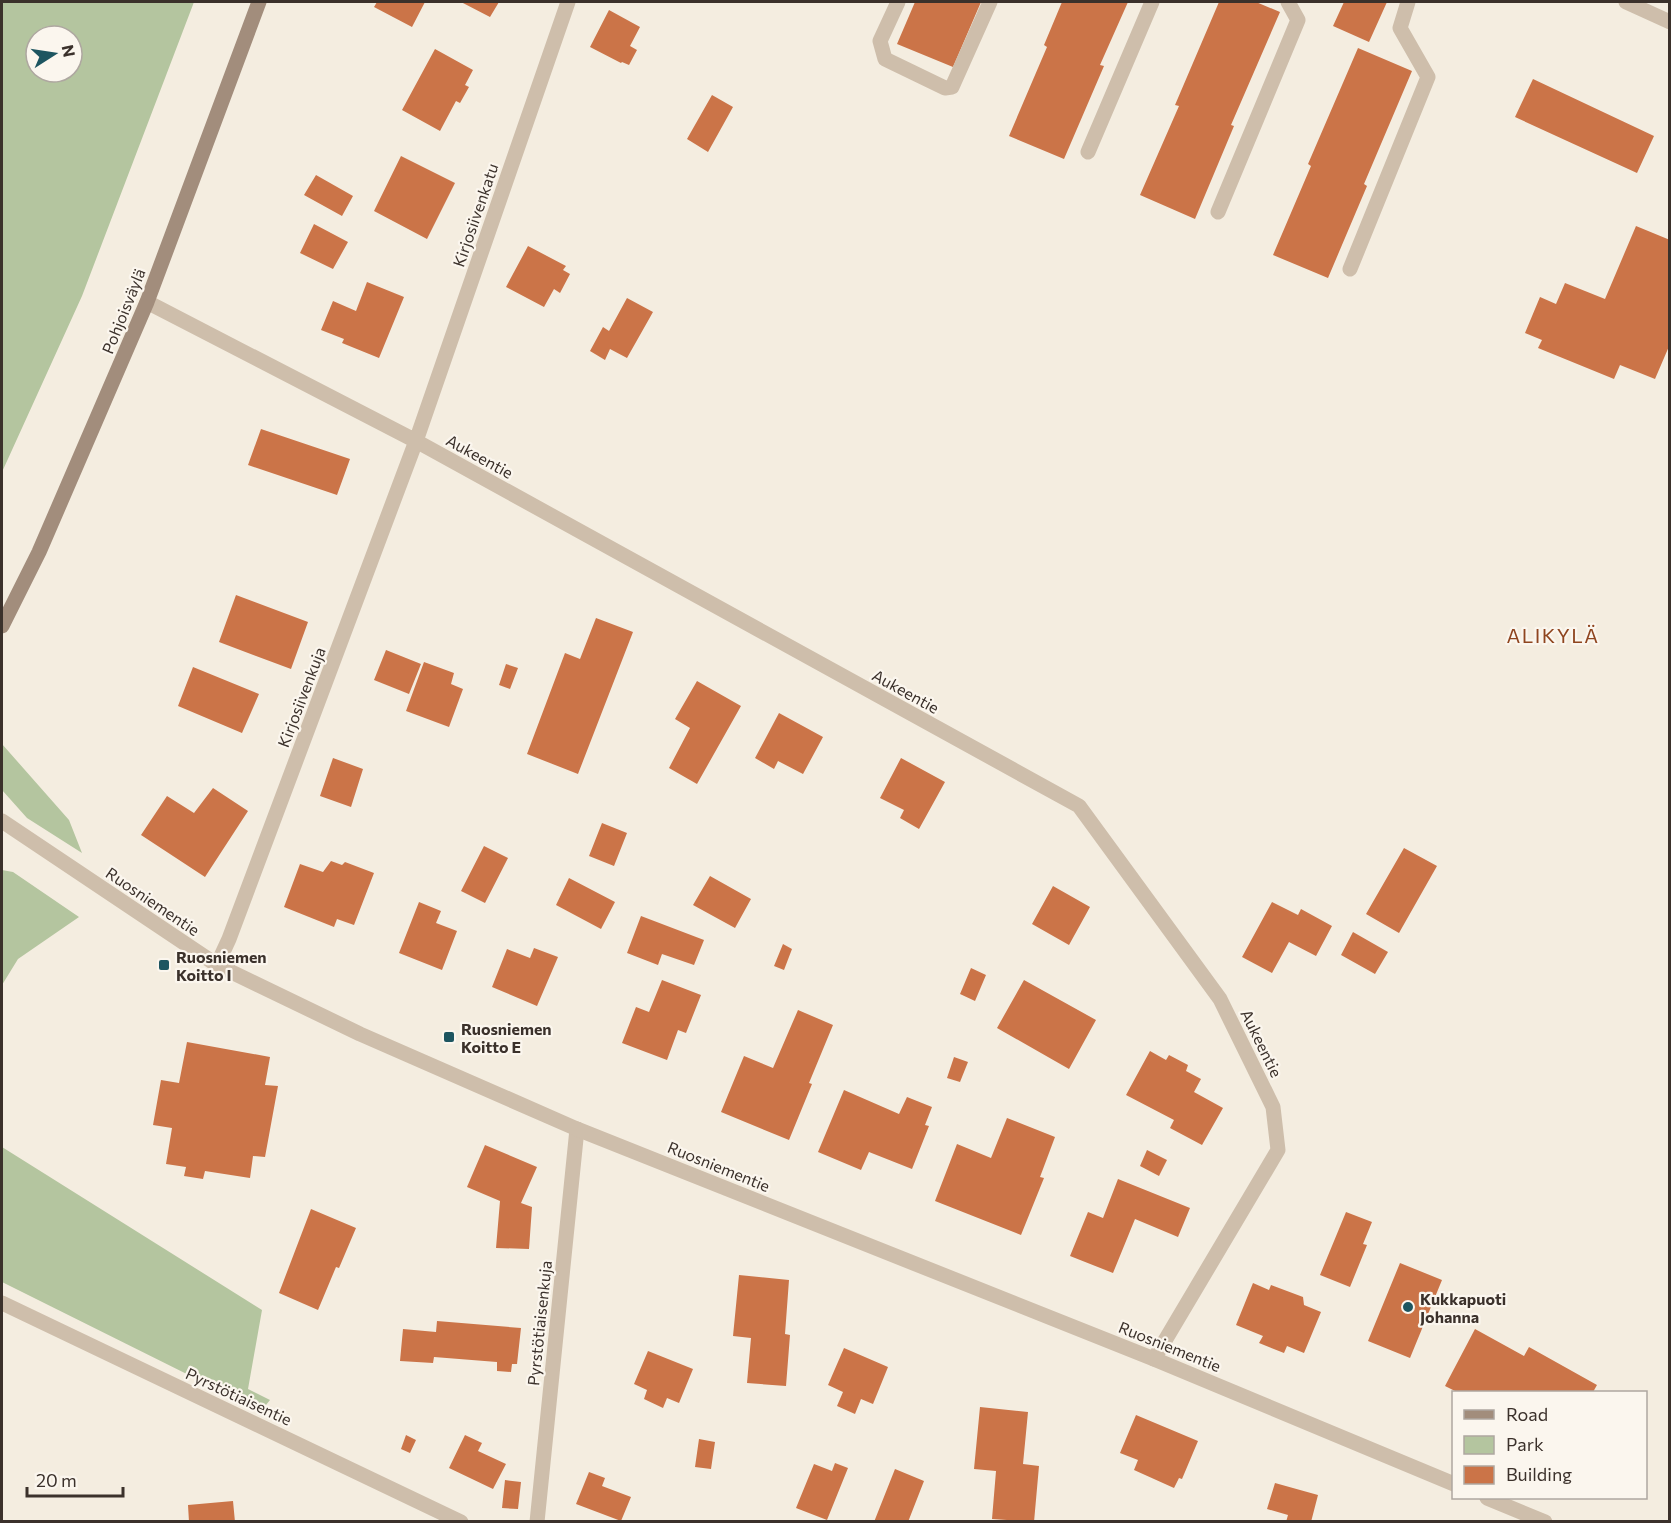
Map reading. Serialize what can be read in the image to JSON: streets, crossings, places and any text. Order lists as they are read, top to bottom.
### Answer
{
  "streets": {
    "main road": ["Pohjoisväylä"],
    "street": [
      "Kirjosiivenkatu",
      "Aukeentie",
      "Kirjosiivenkuja",
      "Ruosniementie",
      "Pyrstötiaisenkuja",
      "Pyrstötiaisentie"
    ]
  },
  "crossings": [
    ["Kirjosiivenkatu", "Aukeentie"],
    ["Kirjosiivenkatu", "Kirjosiivenkuja"],
    ["Pohjoisväylä", "Aukeentie"],
    ["Aukeentie", "Kirjosiivenkuja"],
    ["Aukeentie", "Ruosniementie"],
    ["Kirjosiivenkuja", "Ruosniementie"],
    ["Ruosniementie", "Pyrstötiaisenkuja"]
  ],
  "districts": ["ALIKYLÄ"],
  "places": {
    "transit": ["Ruosniemen Koitto I", "Ruosniemen Koitto E"],
    "other": ["Kukkapuoti Johanna"]
  },
  "legend": ["Road", "Park", "Building"],
  "scale_bar": "20 m",
  "north": "right"
}
